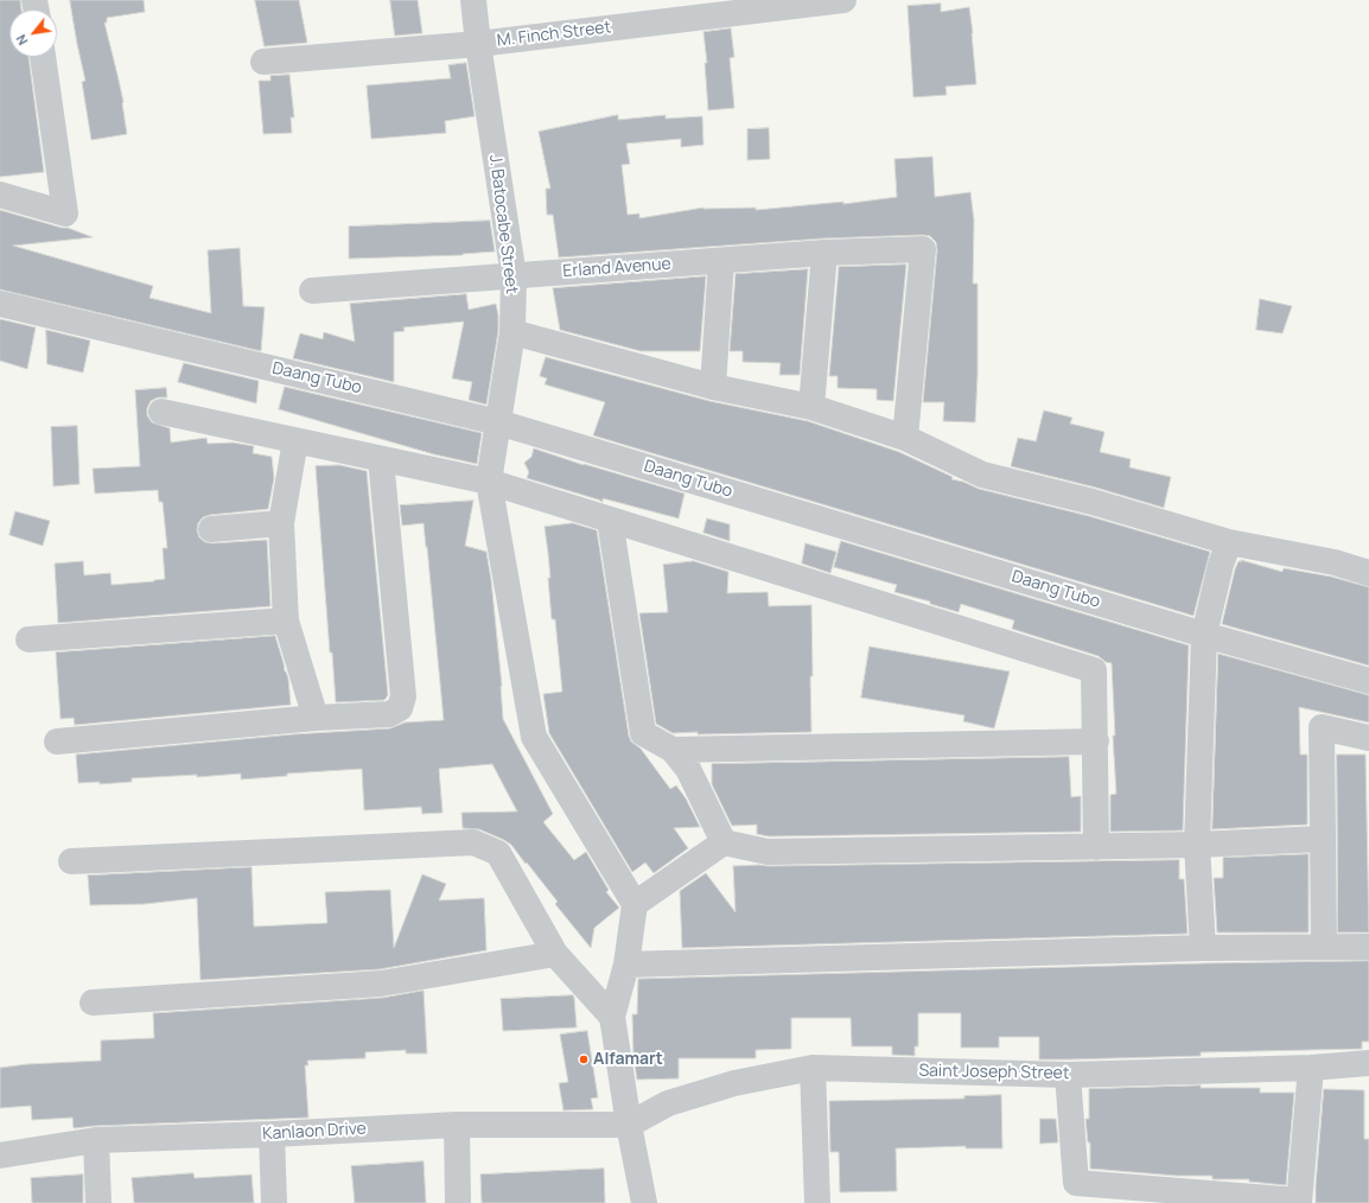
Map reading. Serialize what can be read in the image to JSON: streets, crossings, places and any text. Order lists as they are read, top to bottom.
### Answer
{
  "streets": {
    "street": [
      "M. Finch Street",
      "J. Batocabe Street",
      "Erland Avenue",
      "Daang Tubo",
      "Saint Joseph Street",
      "Kanlaon Drive"
    ]
  },
  "crossings": [
    ["M. Finch Street", "J. Batocabe Street"],
    ["J. Batocabe Street", "Erland Avenue"],
    ["J. Batocabe Street", "Daang Tubo"],
    ["Saint Joseph Street", "Kanlaon Drive"]
  ],
  "places": ["Alfamart"],
  "north": "bottom left"
}
